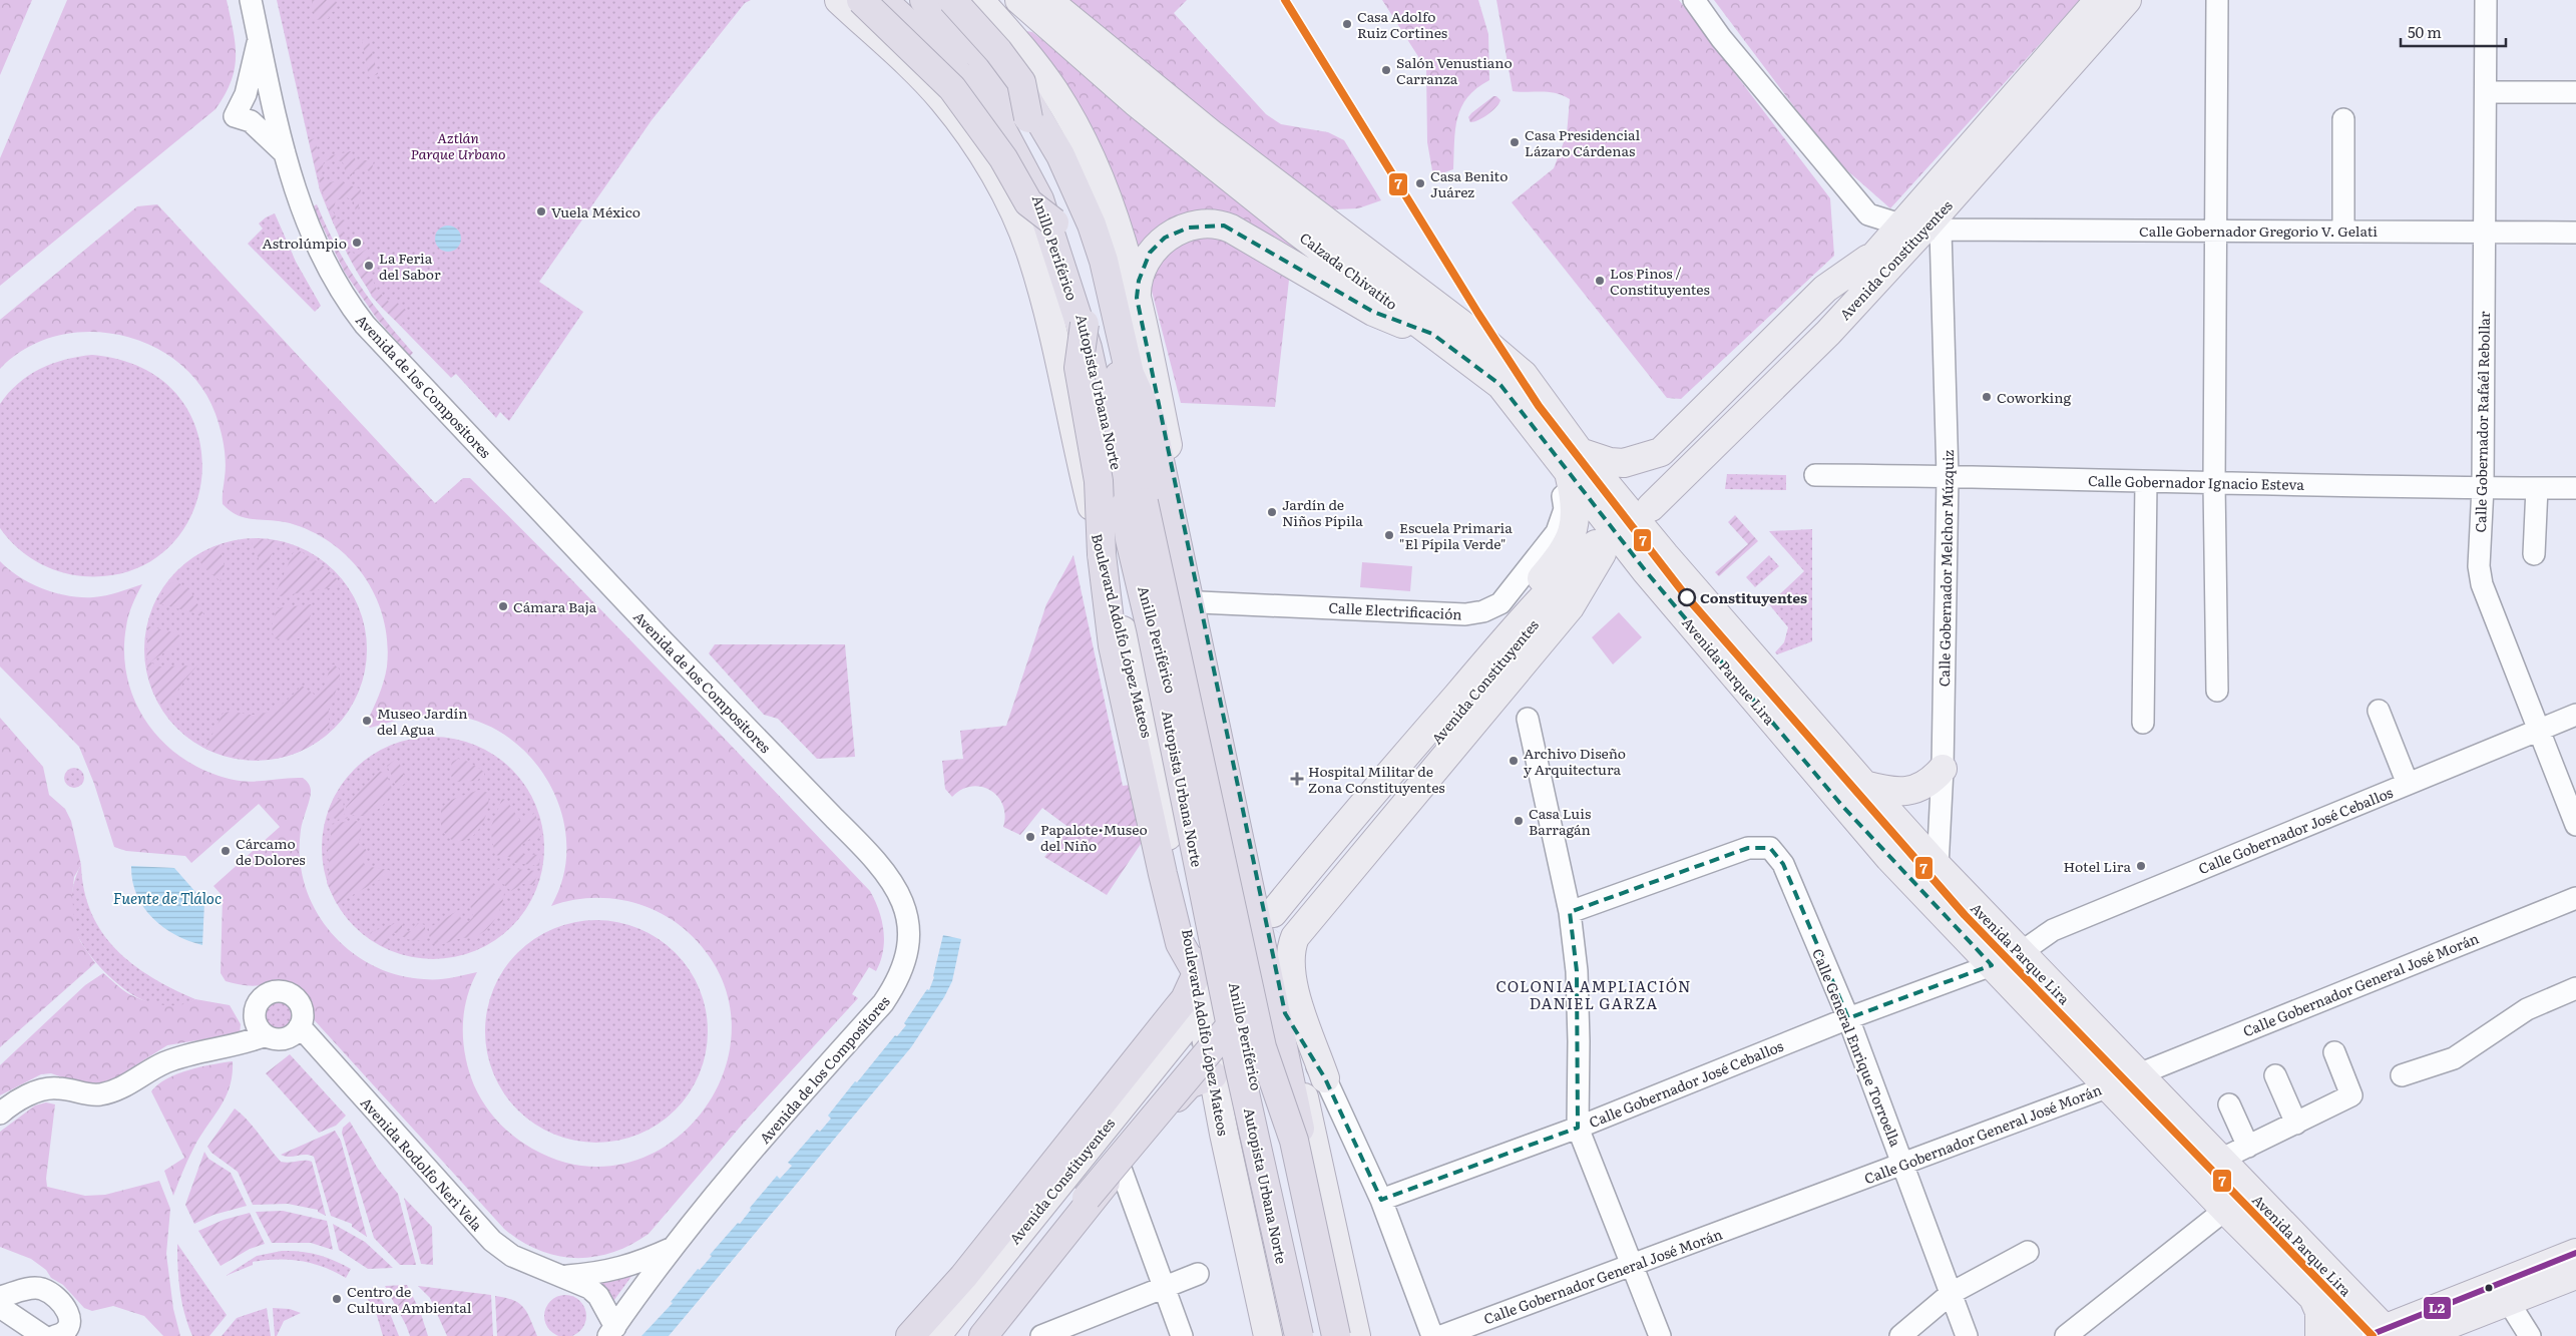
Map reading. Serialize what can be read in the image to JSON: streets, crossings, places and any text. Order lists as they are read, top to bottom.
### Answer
{
  "streets": {
    "highway": ["Anillo Periférico", "Autopista Urbana Norte"],
    "main road": [
      "Avenida Constituyentes",
      "Calzada Chivatito",
      "Boulevard Adolfo López Mateos",
      "Avenida Parque Lira"
    ],
    "street": [
      "Calle Gobernador Gregorio V. Gelati",
      "Avenida de los Compositores",
      "Calle Gobernador Rafaél Rebollar",
      "Calle Gobernador Ignacio Esteva",
      "Calle Gobernador Melchor Múzquiz",
      "Calle Electrificación",
      "Calle Gobernador José Ceballos",
      "Calle Gobernador General José Morán",
      "Calle General Enrique Torroella",
      "Avenida Rodolfo Neri Vela"
    ]
  },
  "crossings": [
    ["Calle Gobernador Gregorio V. Gelati", "Avenida Constituyentes"],
    ["Calle Gobernador Gregorio V. Gelati", "Calle Gobernador Rafaél Rebollar"],
    ["Calle Gobernador Gregorio V. Gelati", "Calle Gobernador Melchor Múzquiz"],
    ["Avenida Constituyentes", "Calle Gobernador Melchor Múzquiz"],
    ["Calzada Chivatito", "Calle Electrificación"],
    ["Calzada Chivatito", "Avenida Parque Lira"],
    ["Avenida de los Compositores", "Avenida Rodolfo Neri Vela"],
    ["Calle Gobernador Rafaél Rebollar", "Calle Gobernador Ignacio Esteva"],
    ["Calle Gobernador Rafaél Rebollar", "Calle Gobernador José Ceballos"],
    ["Calle Gobernador Ignacio Esteva", "Calle Gobernador Melchor Múzquiz"],
    ["Calle Gobernador Melchor Múzquiz", "Avenida Parque Lira"],
    ["Avenida Parque Lira", "Calle Gobernador José Ceballos"],
    ["Avenida Parque Lira", "Calle Gobernador General José Morán"],
    ["Calle Gobernador José Ceballos", "Calle General Enrique Torroella"],
    ["Calle Gobernador General José Morán", "Calle General Enrique Torroella"]
  ],
  "districts": ["COLONIA AMPLIACIÓN DANIEL GARZA"],
  "water": ["Fuente de Tláloc"],
  "parks": ["Aztlán Parque Urbano"],
  "places": {
    "other": [
      "Casa Adolfo Ruiz Cortines",
      "Salón Venustiano Carranza",
      "Casa Presidencial Lázaro Cárdenas",
      "Casa Benito Juárez",
      "Vuela México",
      "Astrolúmpio",
      "La Feria del Sabor",
      "Los Pinos / Constituyentes",
      "Coworking",
      "Jardín de Niños Pípila",
      "Escuela Primaria \"El Pípila Verde\"",
      "Constituyentes",
      "Cámara Baja",
      "Museo Jardín del Agua",
      "Archivo Diseño y Arquitectura",
      "Casa Luis Barragán",
      "Papalote•Museo del Niño",
      "Cárcamo de Dolores",
      "Hotel Lira",
      "Centro de Cultura Ambiental"
    ],
    "health": ["Hospital Militar de Zona Constituyentes"]
  },
  "lines": ["transit line 7", "transit line L2"],
  "scale_bar": "50 m"
}
